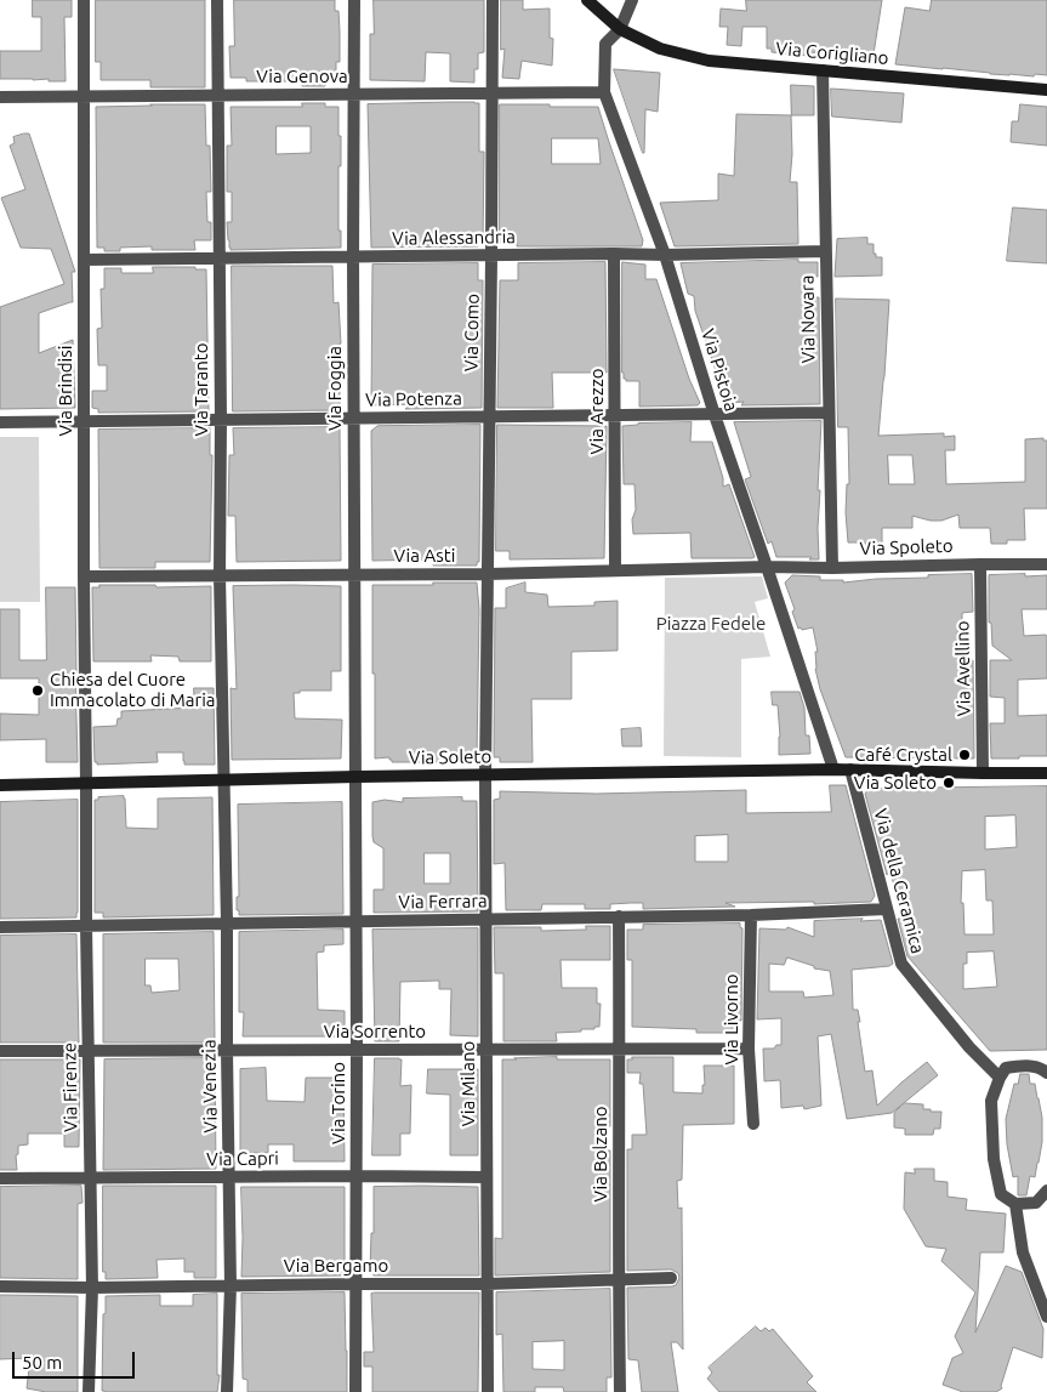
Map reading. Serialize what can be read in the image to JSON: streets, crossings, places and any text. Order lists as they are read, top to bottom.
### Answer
{
  "streets": {
    "street": [
      "Via Corigliano",
      "Via Genova",
      "Via Alessandria",
      "Via Novara",
      "Via Como",
      "Via Pistoia",
      "Via Foggia",
      "Via Taranto",
      "Via Brindisi",
      "Via Potenza",
      "Via Arezzo",
      "Via Spoleto",
      "Via Asti",
      "Via Avellino",
      "Via Soleto",
      "Via della Ceramica",
      "Via Ferrara",
      "Via Livorno",
      "Via Sorrento",
      "Via Milano",
      "Via Venezia",
      "Via Firenze",
      "Via Torino",
      "Via Bolzano",
      "Via Capri",
      "Via Bergamo"
    ]
  },
  "crossings": [
    ["Via Corigliano", "Via Novara"],
    ["Via Corigliano", "Via Pistoia"],
    ["Via Genova", "Via Como"],
    ["Via Genova", "Via Pistoia"],
    ["Via Genova", "Via Foggia"],
    ["Via Genova", "Via Taranto"],
    ["Via Genova", "Via Brindisi"],
    ["Via Alessandria", "Via Novara"],
    ["Via Alessandria", "Via Como"],
    ["Via Alessandria", "Via Pistoia"],
    ["Via Alessandria", "Via Foggia"],
    ["Via Alessandria", "Via Taranto"],
    ["Via Alessandria", "Via Brindisi"],
    ["Via Alessandria", "Via Arezzo"],
    ["Via Novara", "Via Potenza"],
    ["Via Novara", "Via Spoleto"],
    ["Via Como", "Via Potenza"],
    ["Via Como", "Via Asti"],
    ["Via Como", "Via Soleto"],
    ["Via Como", "Via Milano"],
    ["Via Pistoia", "Via Potenza"],
    ["Via Pistoia", "Via Spoleto"],
    ["Via Pistoia", "Via Asti"],
    ["Via Pistoia", "Via Soleto"],
    ["Via Foggia", "Via Potenza"],
    ["Via Foggia", "Via Asti"],
    ["Via Foggia", "Via Soleto"],
    ["Via Foggia", "Via Torino"],
    ["Via Taranto", "Via Potenza"],
    ["Via Taranto", "Via Asti"],
    ["Via Taranto", "Via Soleto"],
    ["Via Taranto", "Via Venezia"],
    ["Via Brindisi", "Via Potenza"],
    ["Via Brindisi", "Via Asti"],
    ["Via Brindisi", "Via Soleto"],
    ["Via Brindisi", "Via Firenze"],
    ["Via Potenza", "Via Arezzo"],
    ["Via Arezzo", "Via Asti"],
    ["Via Spoleto", "Via Asti"],
    ["Via Spoleto", "Via Avellino"],
    ["Via Avellino", "Via Soleto"],
    ["Via Soleto", "Via della Ceramica"],
    ["Via Soleto", "Via Milano"],
    ["Via Soleto", "Via Venezia"],
    ["Via Soleto", "Via Firenze"],
    ["Via Soleto", "Via Torino"],
    ["Via della Ceramica", "Via Ferrara"],
    ["Via Ferrara", "Via Livorno"],
    ["Via Ferrara", "Via Milano"],
    ["Via Ferrara", "Via Venezia"],
    ["Via Ferrara", "Via Firenze"],
    ["Via Ferrara", "Via Torino"],
    ["Via Ferrara", "Via Bolzano"],
    ["Via Livorno", "Via Sorrento"],
    ["Via Sorrento", "Via Milano"],
    ["Via Sorrento", "Via Venezia"],
    ["Via Sorrento", "Via Firenze"],
    ["Via Sorrento", "Via Torino"],
    ["Via Sorrento", "Via Bolzano"],
    ["Via Milano", "Via Capri"],
    ["Via Milano", "Via Bergamo"],
    ["Via Venezia", "Via Capri"],
    ["Via Venezia", "Via Bergamo"],
    ["Via Firenze", "Via Capri"],
    ["Via Firenze", "Via Bergamo"],
    ["Via Torino", "Via Capri"],
    ["Via Torino", "Via Bergamo"],
    ["Via Bolzano", "Via Bergamo"]
  ],
  "parks": ["Piazza Fedele"],
  "places": ["Chiesa del Cuore Immacolato di Maria", "Café Crystal", "Via Soleto"],
  "scale_bar": "50 m"
}
